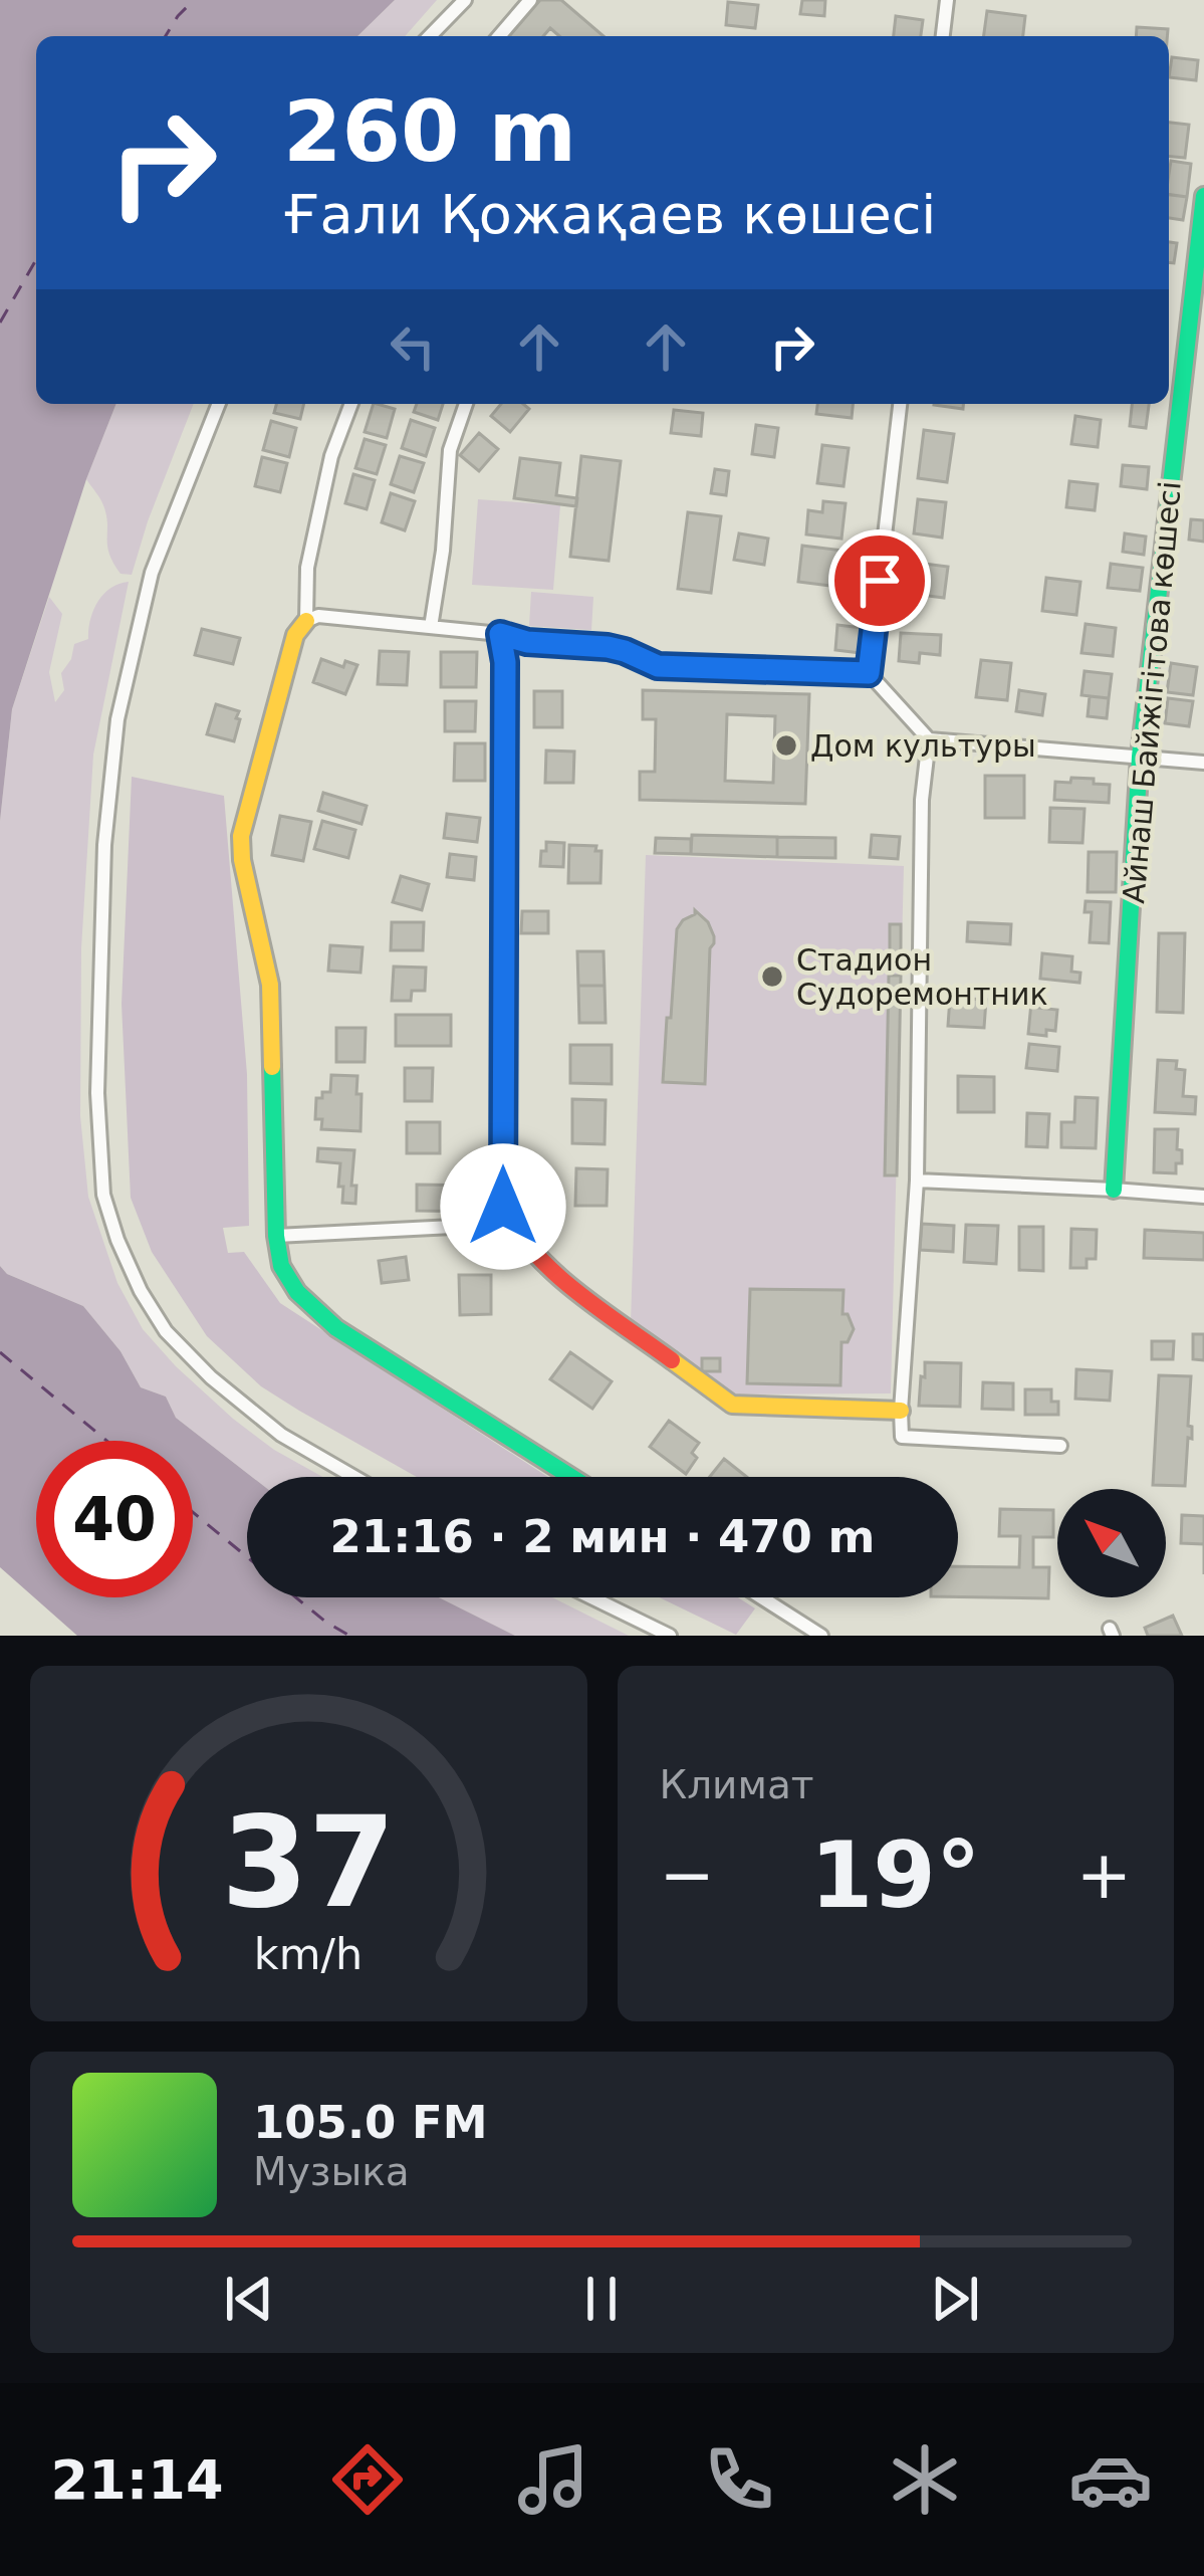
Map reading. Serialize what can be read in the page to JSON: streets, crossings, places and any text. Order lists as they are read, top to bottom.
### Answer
{
  "streets": {
    "street": ["Айнаш Байжігітова көшесі"]
  },
  "places": ["Дом культуры", "Стадион Судоремонтник"],
  "north": "top left",
  "page": {
    "turn": ["260 m", "Ғали Қожақаев көшесі"],
    "limit": "40",
    "trip": "21:16 · 2 мин · 470 m",
    "tile": "Климат",
    "heat": ["−", "19°", "+"],
    "song": ["105.0 FM", "Музыка"],
    "tabs": "21:14",
    "gauge": ["37", "km/h"]
  }
}
